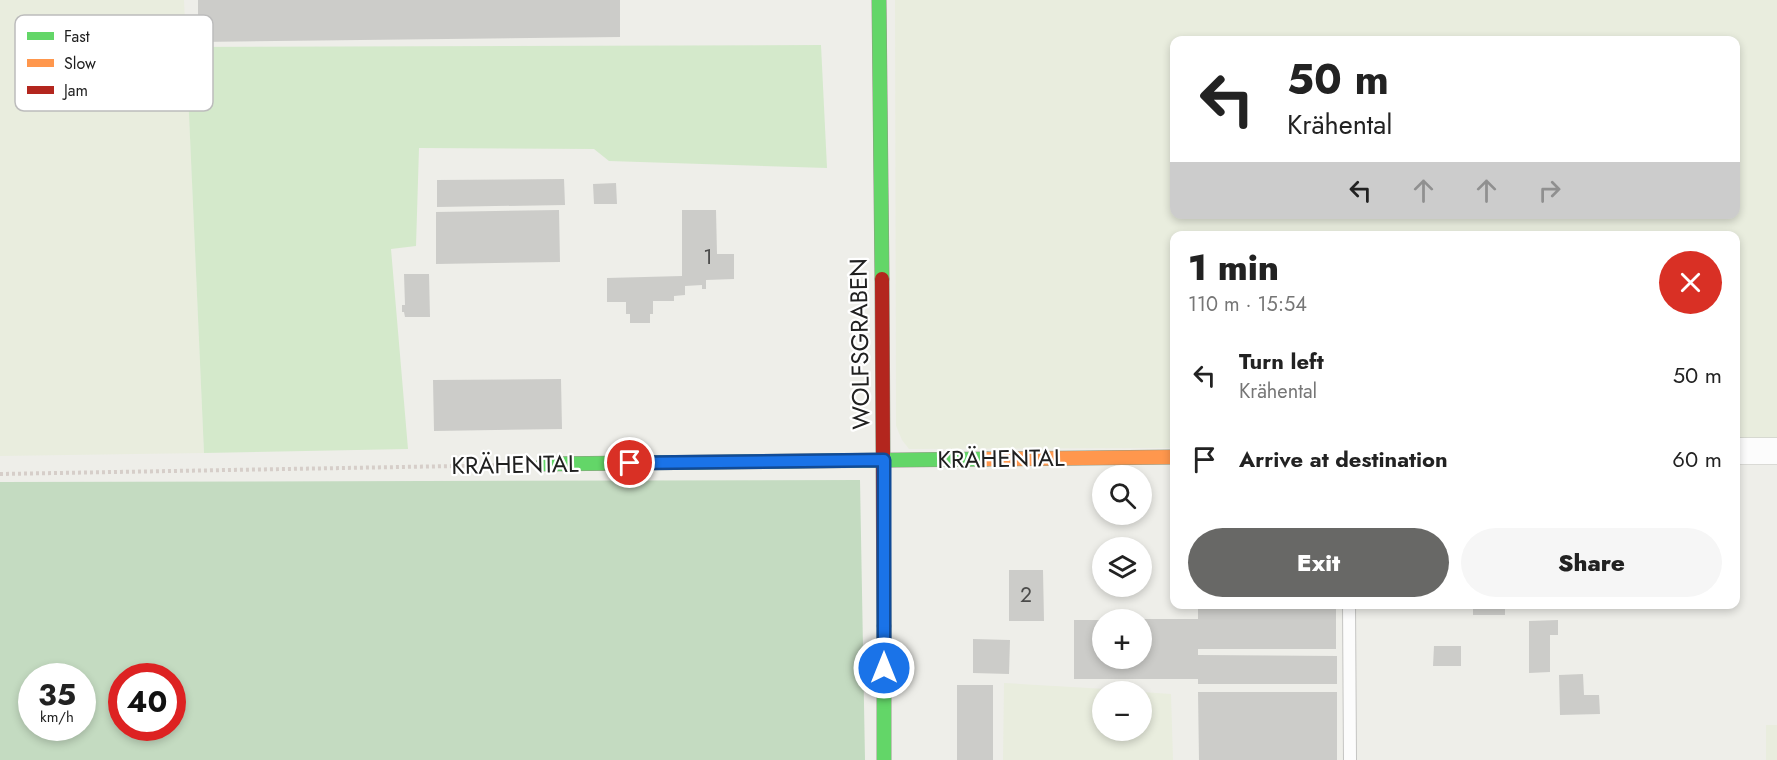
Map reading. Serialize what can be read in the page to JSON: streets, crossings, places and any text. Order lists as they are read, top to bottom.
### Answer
{
  "streets": {
    "street": ["WOLFSGRABEN", "KRÄHENTAL"]
  },
  "crossings": [
    ["WOLFSGRABEN", "KRÄHENTAL"]
  ],
  "house_numbers": ["1", "2"],
  "legend": ["Fast", "Slow", "Jam"],
  "page": {
    "turn": ["50 m", "Krähental"],
    "heading": ["1 min", "110 m · 15:54"],
    "list": [
      {
        "name": "Turn left",
        "note": "Krähental",
        "value": "50 m"
      },
      {
        "name": "Arrive at destination",
        "value": "60 m"
      }
    ],
    "map_buttons": ["+", "−"],
    "buttons": ["Exit", "Share"],
    "speed": "35 km/h",
    "limit": "40"
  }
}
